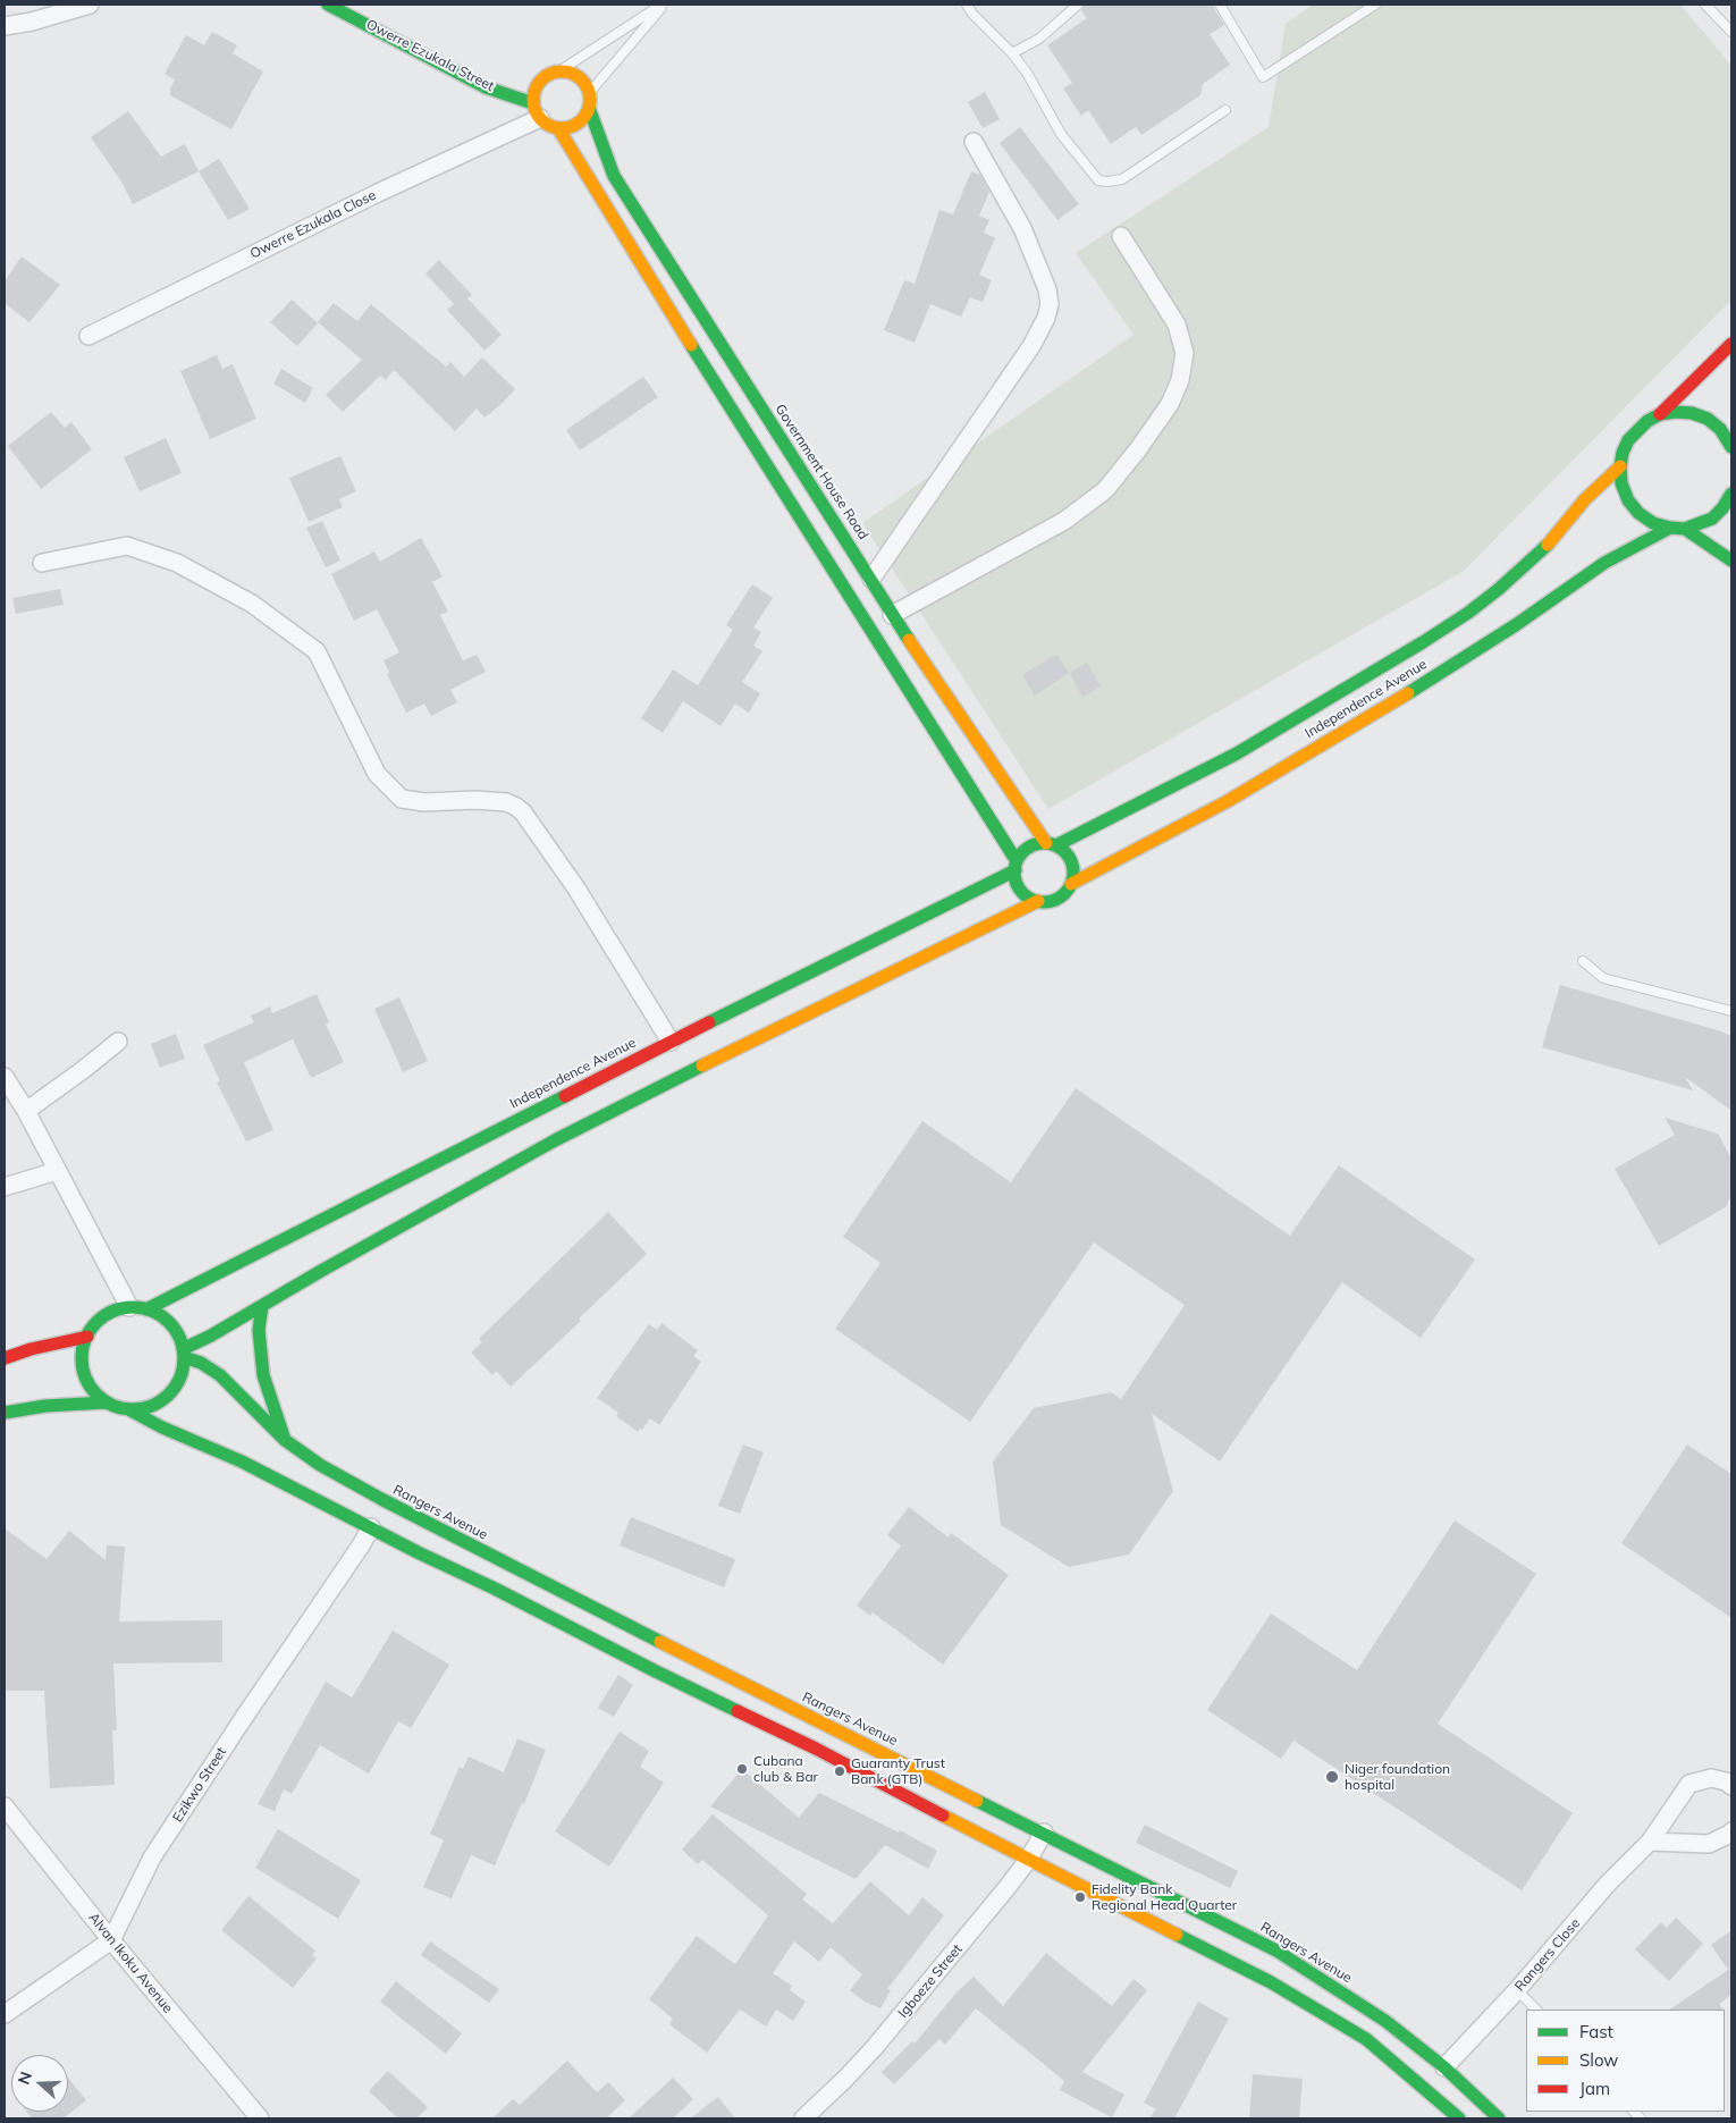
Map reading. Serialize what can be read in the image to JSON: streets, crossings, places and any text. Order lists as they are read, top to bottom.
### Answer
{
  "streets": {
    "main road": [
      "Owerre Ezukala Street",
      "Government House Road",
      "Independence Avenue",
      "Rangers Avenue"
    ],
    "street": [
      "Owerre Ezukala Close",
      "Ezikwo Street",
      "Rangers Close",
      "Alvan Ikoku Avenue",
      "Igboeze Street"
    ]
  },
  "crossings": [
    ["Owerre Ezukala Street", "Owerre Ezukala Close"],
    ["Owerre Ezukala Street", "Government House Road"],
    ["Owerre Ezukala Close", "Government House Road"],
    ["Government House Road", "Independence Avenue"],
    ["Independence Avenue", "Rangers Avenue"],
    ["Rangers Avenue", "Rangers Close"],
    ["Rangers Avenue", "Igboeze Street"],
    ["Ezikwo Street", "Alvan Ikoku Avenue"]
  ],
  "places": [
    "Cubana club & Bar",
    "Guaranty Trust Bank (GTB)",
    "Niger foundation hospital",
    "Fidelity Bank Regional Head Quarter"
  ],
  "legend": ["Fast", "Slow", "Jam"],
  "north": "left"
}
